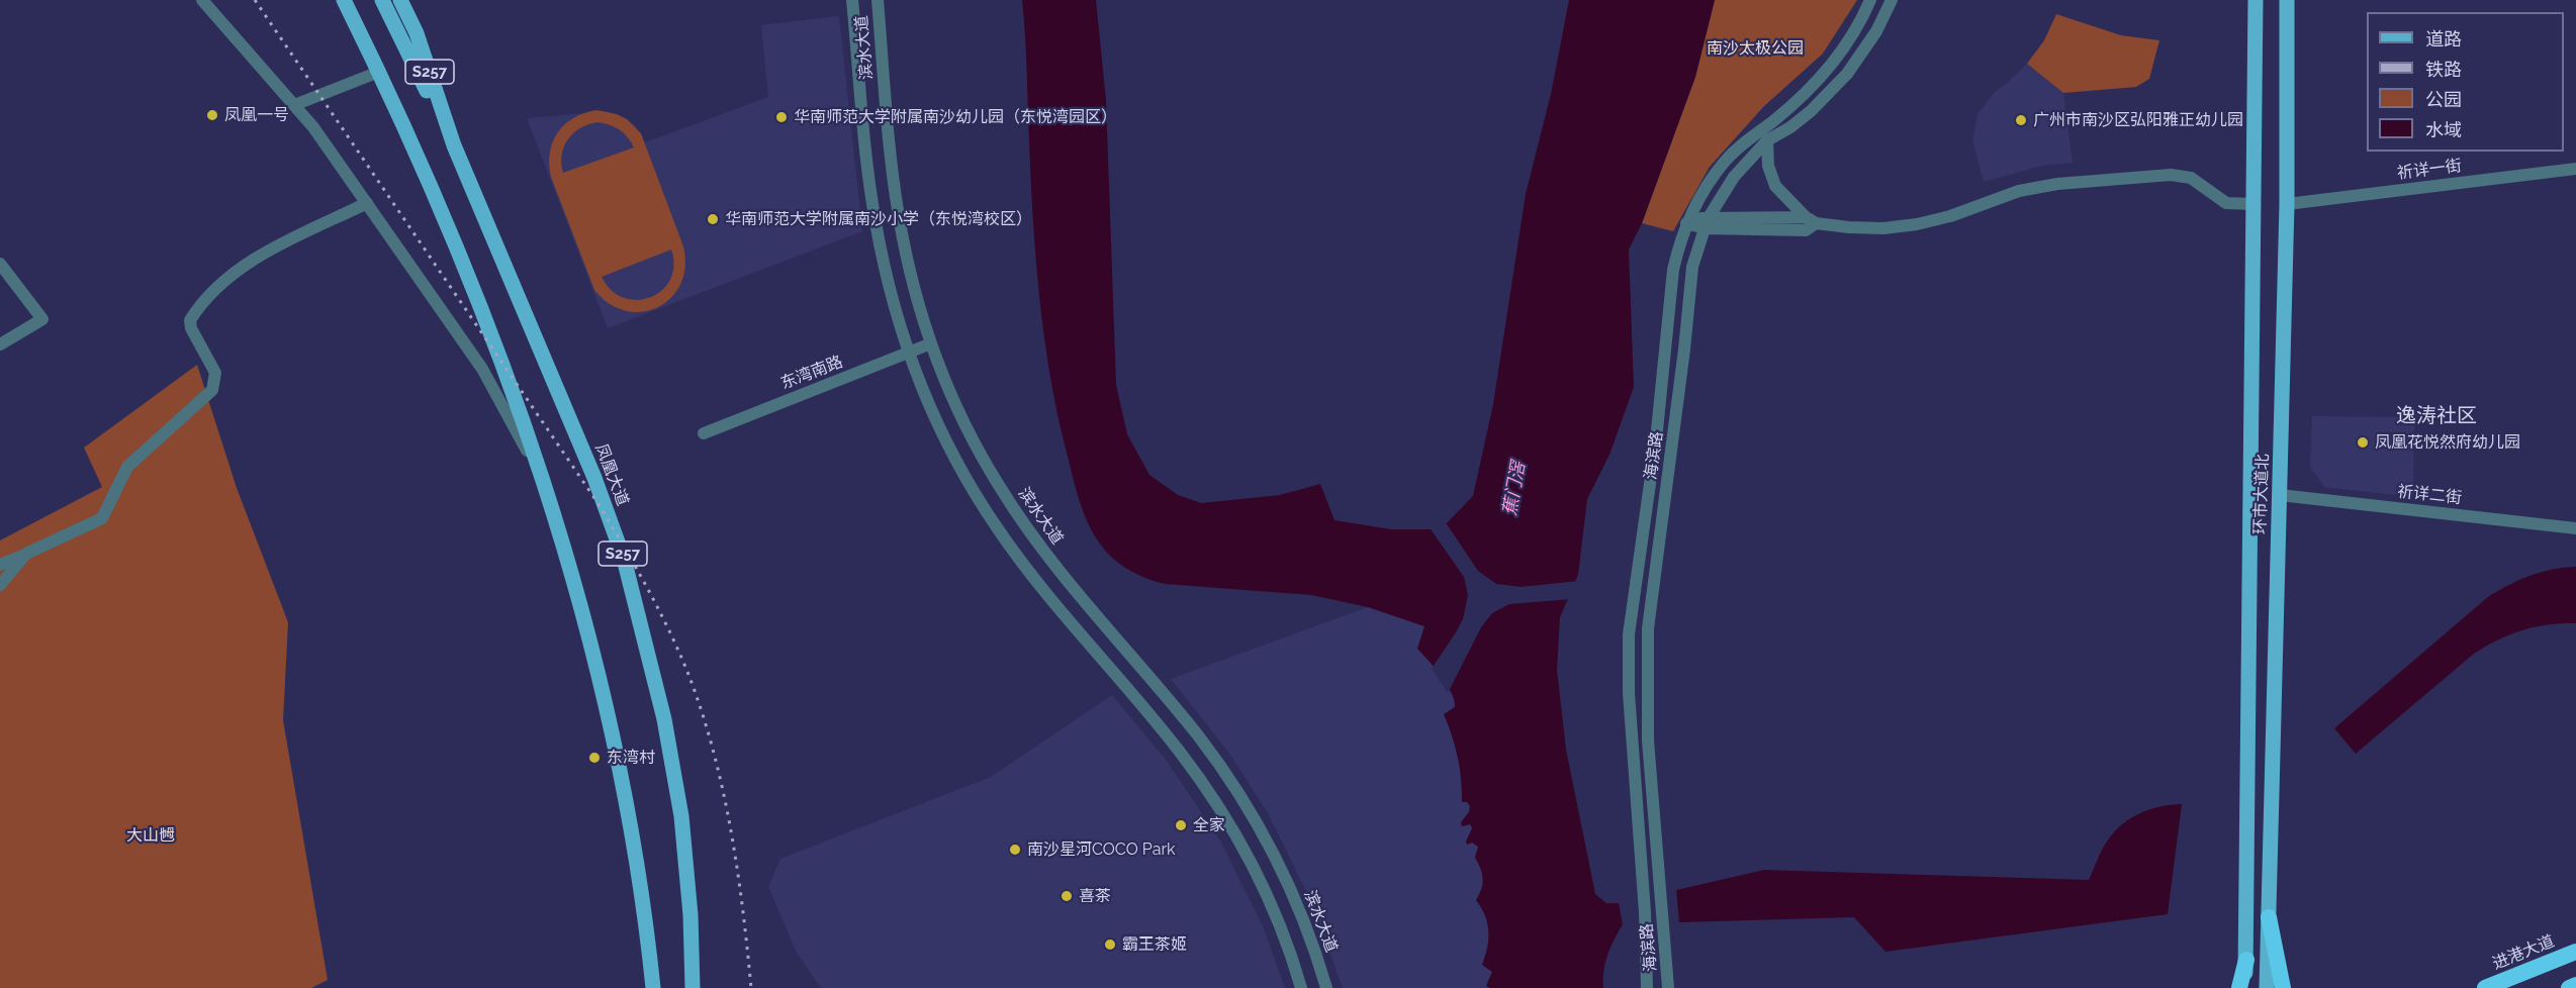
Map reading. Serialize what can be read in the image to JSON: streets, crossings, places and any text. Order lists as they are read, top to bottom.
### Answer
{
  "streets": {
    "highway": ["进港大道"],
    "main road": ["S257", "凤凰大道", "环市大道北"],
    "street": [
      "滨水大道",
      "祈详一街",
      "东湾南路",
      "海滨路",
      "祈详二街"
    ]
  },
  "crossings": [
    ["滨水大道", "东湾南路"],
    ["S257", "凤凰大道"],
    ["祈详一街", "环市大道北"],
    ["环市大道北", "祈详二街"]
  ],
  "districts": ["逸涛社区"],
  "water": ["蕉门滘"],
  "parks": ["南沙太极公园", "大山乸"],
  "places": [
    "凤凰一号",
    "华南师范大学附属南沙幼儿园（东悦湾园区）",
    "广州市南沙区弘阳雅正幼儿园",
    "华南师范大学附属南沙小学（东悦湾校区）",
    "凤凰花悦然府幼儿园",
    "东湾村",
    "全家",
    "南沙星河COCO Park",
    "喜茶",
    "霸王茶姬"
  ],
  "legend": [
    "道路",
    "铁路",
    "公园",
    "水域"
  ]
}
